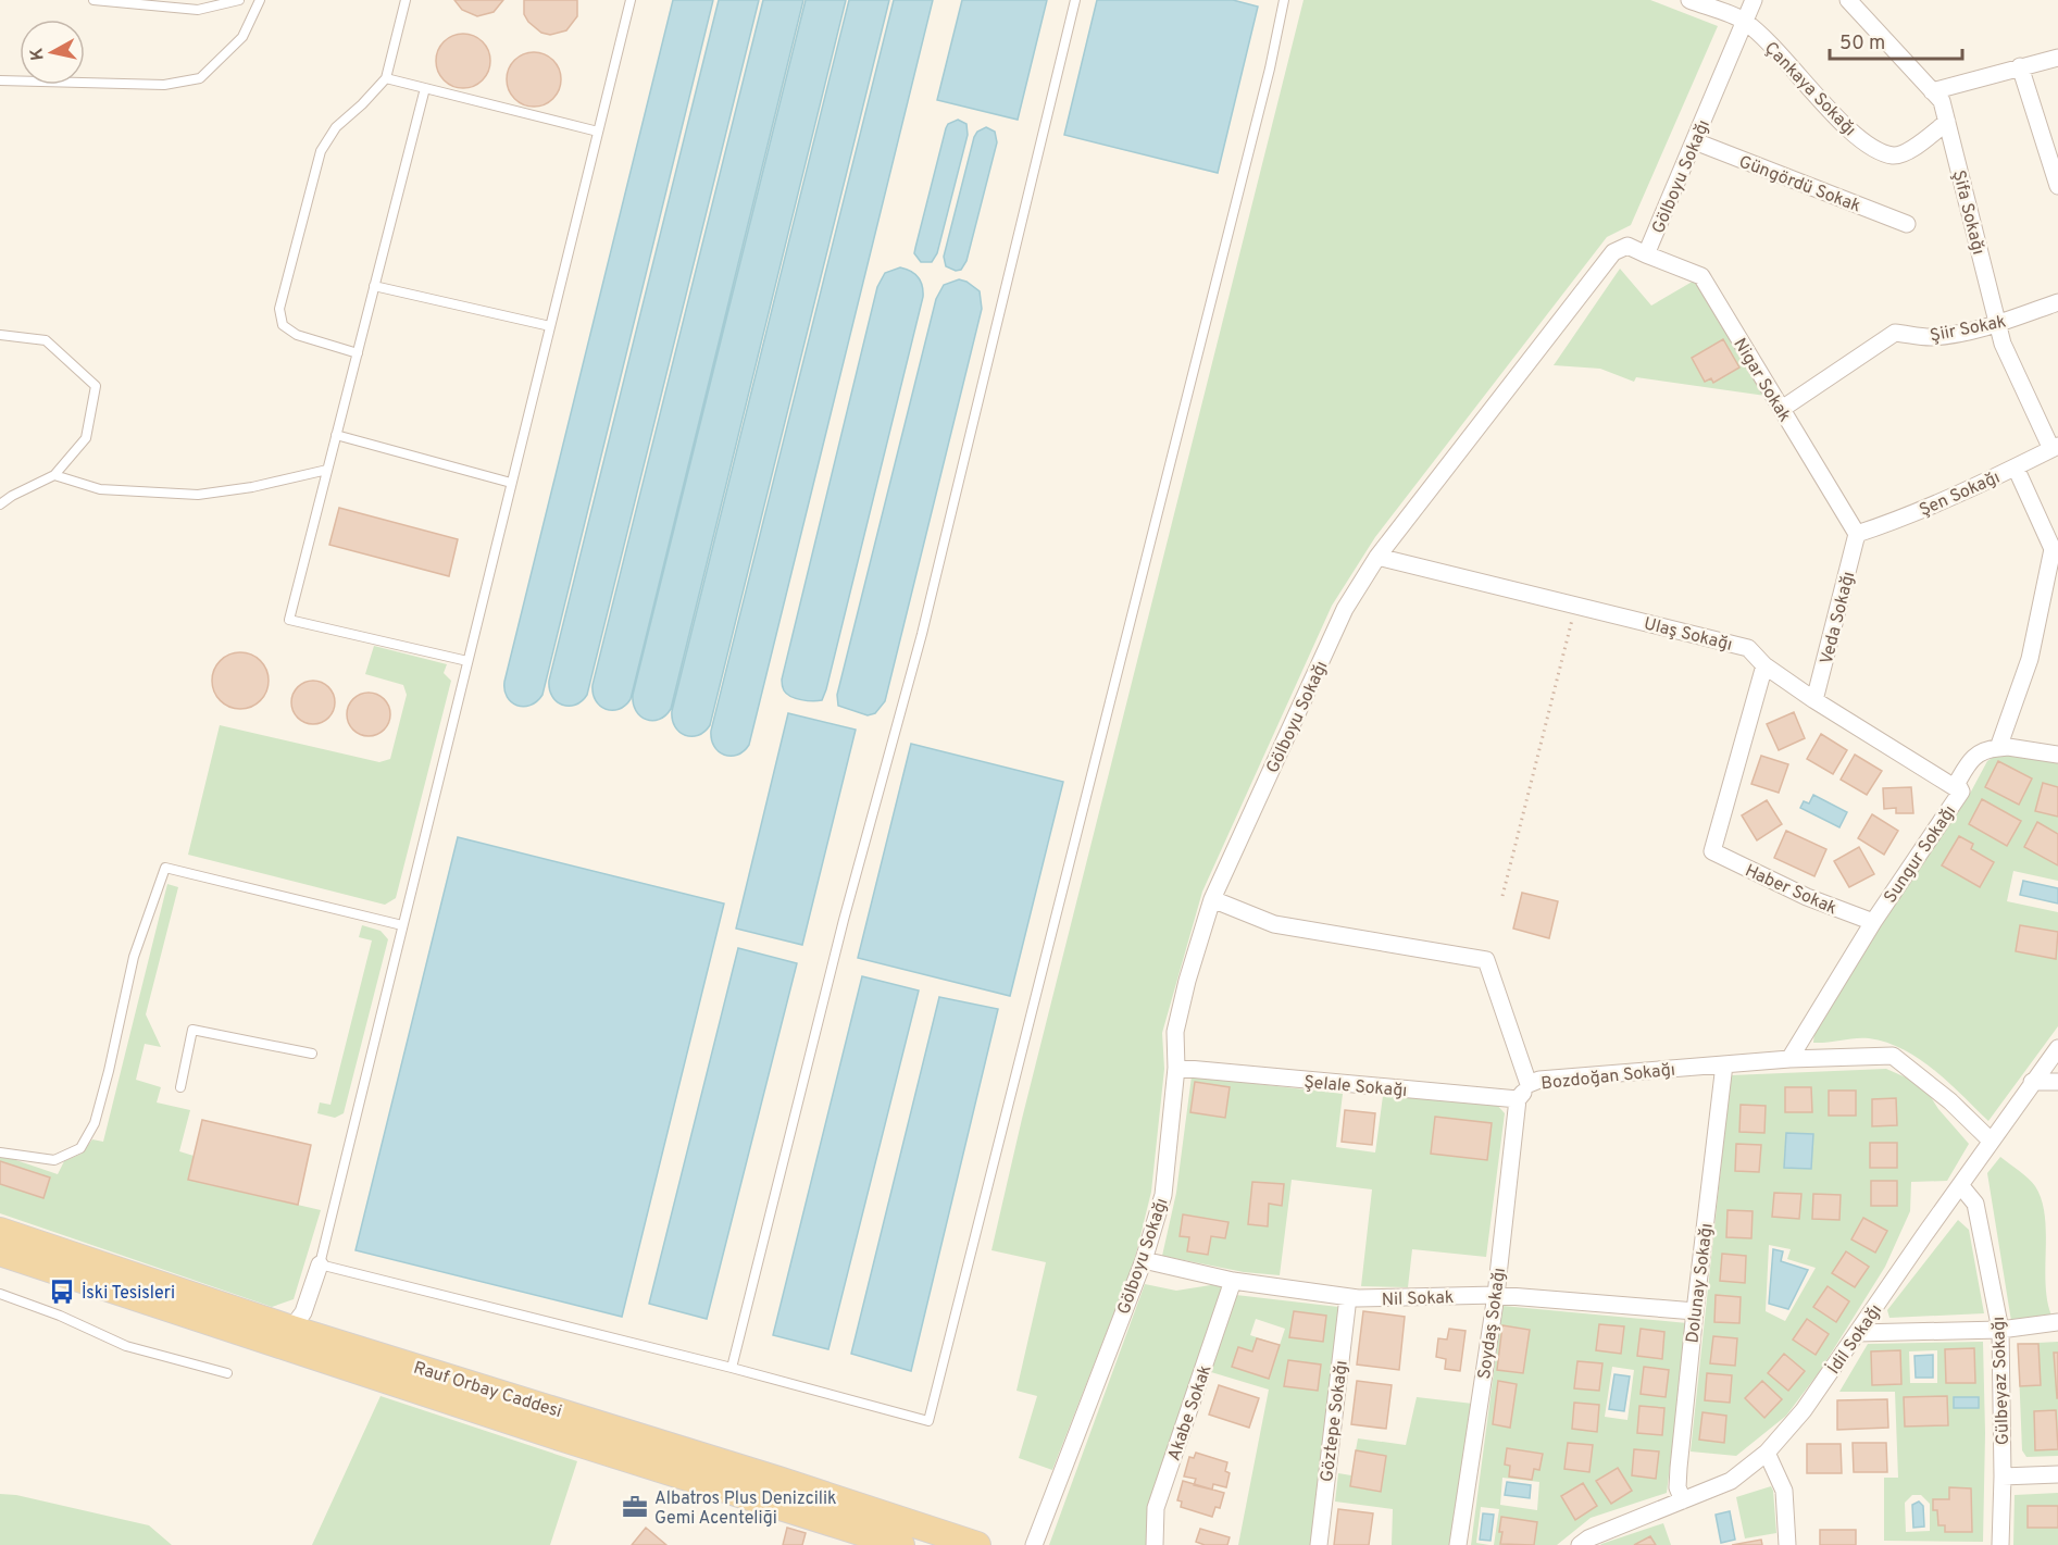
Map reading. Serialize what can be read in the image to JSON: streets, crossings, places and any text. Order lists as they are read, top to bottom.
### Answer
{
  "streets": {
    "main road": ["Rauf Orbay Caddesi"],
    "street": [
      "Çankaya Sokağı",
      "Gölboyu Sokağı",
      "Güngördü Sokak",
      "Şifa Sokağı",
      "Şiir Sokak",
      "Nigar Sokak",
      "Şen Sokağı",
      "Veda Sokağı",
      "Ulaş Sokağı",
      "Sungur Sokağı",
      "Haber Sokak",
      "Bozdoğan Sokağı",
      "Şelale Sokağı",
      "Dolunay Sokağı",
      "Nil Sokak",
      "Soydaş Sokağı",
      "İdil Sokağı",
      "Gülbeyaz Sokağı",
      "Akabe Sokak",
      "Göztepe Sokağı"
    ]
  },
  "crossings": [
    ["Çankaya Sokağı", "Gölboyu Sokağı"],
    ["Çankaya Sokağı", "Şifa Sokağı"],
    ["Gölboyu Sokağı", "Güngördü Sokak"],
    ["Gölboyu Sokağı", "Nigar Sokak"],
    ["Gölboyu Sokağı", "Ulaş Sokağı"],
    ["Gölboyu Sokağı", "Bozdoğan Sokağı"],
    ["Gölboyu Sokağı", "Şelale Sokağı"],
    ["Gölboyu Sokağı", "Nil Sokak"],
    ["Şifa Sokağı", "Şiir Sokak"],
    ["Şifa Sokağı", "Şen Sokağı"],
    ["Şiir Sokak", "Nigar Sokak"],
    ["Nigar Sokak", "Şen Sokağı"],
    ["Nigar Sokak", "Veda Sokağı"],
    ["Şen Sokağı", "Veda Sokağı"],
    ["Veda Sokağı", "Ulaş Sokağı"],
    ["Ulaş Sokağı", "Sungur Sokağı"],
    ["Ulaş Sokağı", "Haber Sokak"],
    ["Sungur Sokağı", "Haber Sokak"],
    ["Sungur Sokağı", "Bozdoğan Sokağı"],
    ["Bozdoğan Sokağı", "Dolunay Sokağı"],
    ["Bozdoğan Sokağı", "İdil Sokağı"],
    ["Şelale Sokağı", "Soydaş Sokağı"],
    ["Dolunay Sokağı", "Nil Sokak"],
    ["Dolunay Sokağı", "İdil Sokağı"],
    ["Nil Sokak", "Soydaş Sokağı"],
    ["Nil Sokak", "Akabe Sokak"],
    ["Nil Sokak", "Göztepe Sokağı"],
    ["İdil Sokağı", "Gülbeyaz Sokağı"]
  ],
  "places": {
    "bus stop": ["İski Tesisleri"],
    "office": ["Albatros Plus Denizcilik Gemi Acenteliği"]
  },
  "scale_bar": "50 m",
  "north": "left"
}
